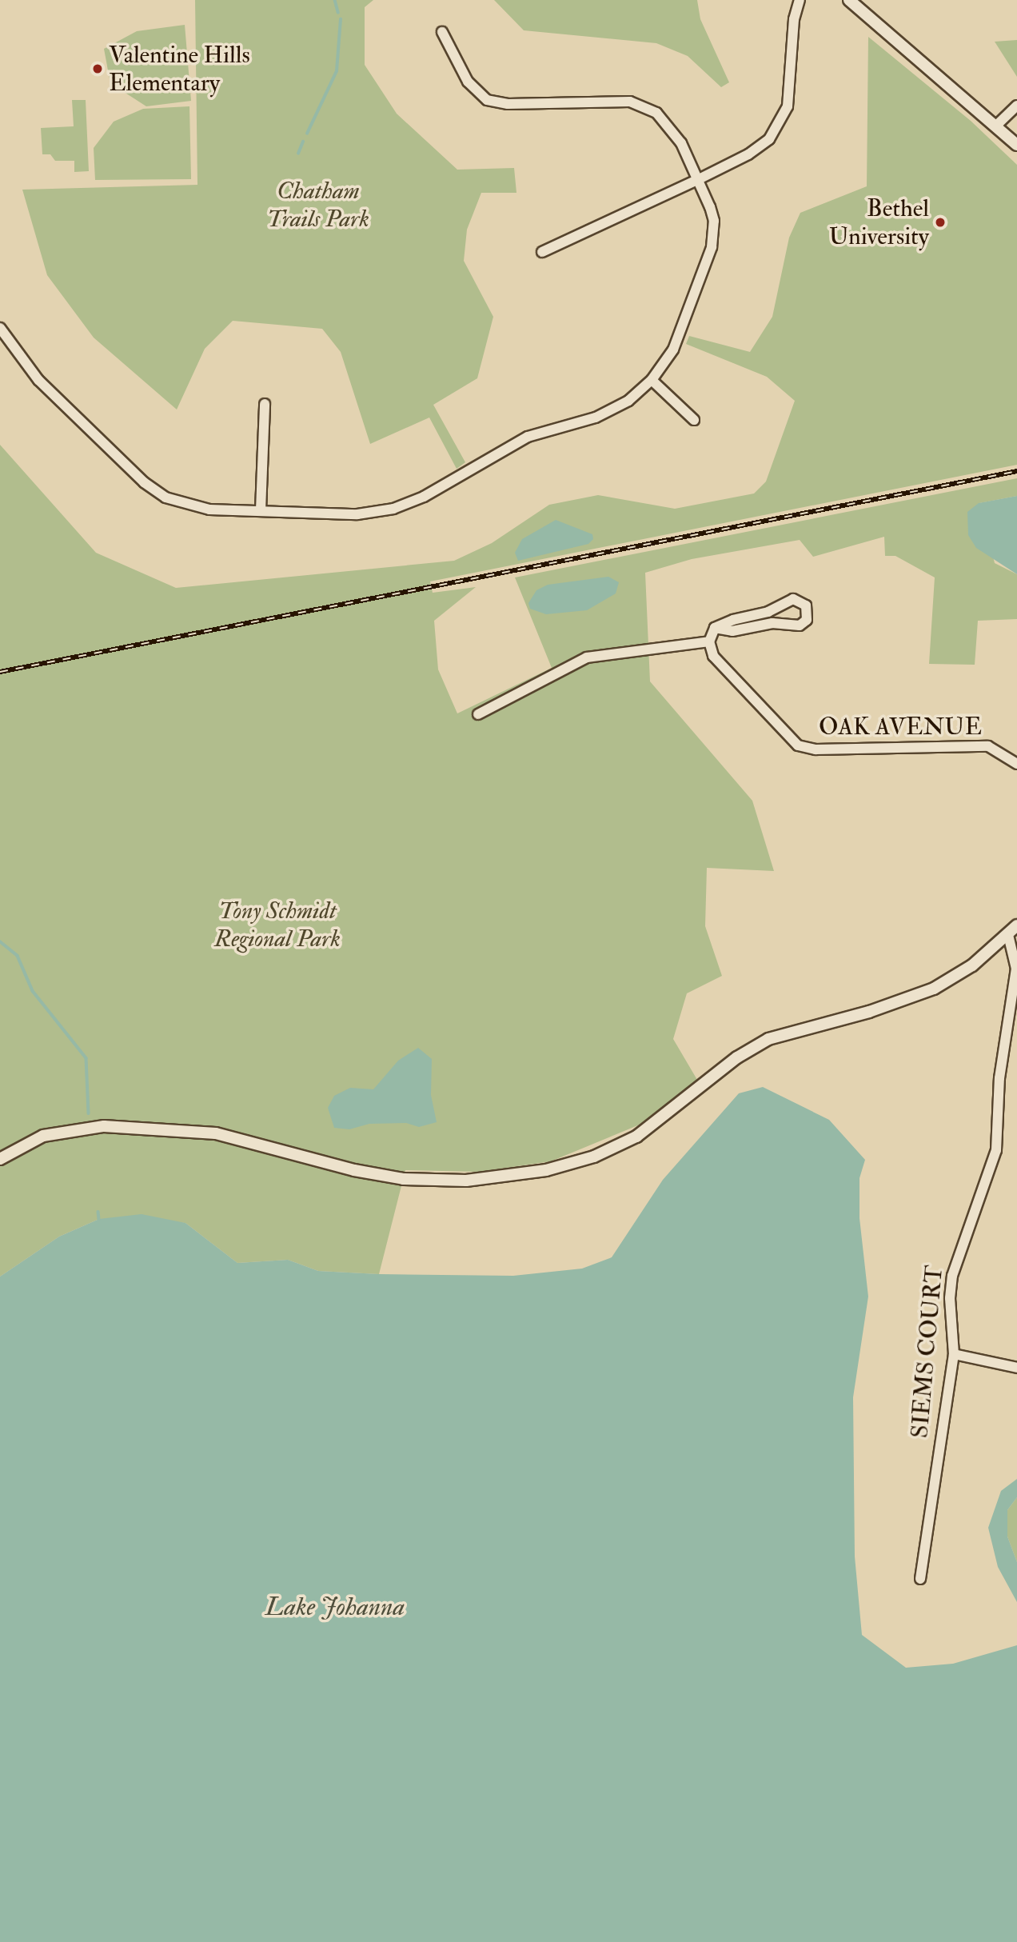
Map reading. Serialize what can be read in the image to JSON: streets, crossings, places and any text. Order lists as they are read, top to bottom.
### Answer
{
  "streets": {
    "street": ["OAK AVENUE", "SIEMS COURT"]
  },
  "water": ["Lake Johanna"],
  "parks": ["Chatham Trails Park", "Tony Schmidt Regional Park"],
  "places": ["Valentine Hills Elementary", "Bethel University"]
}
